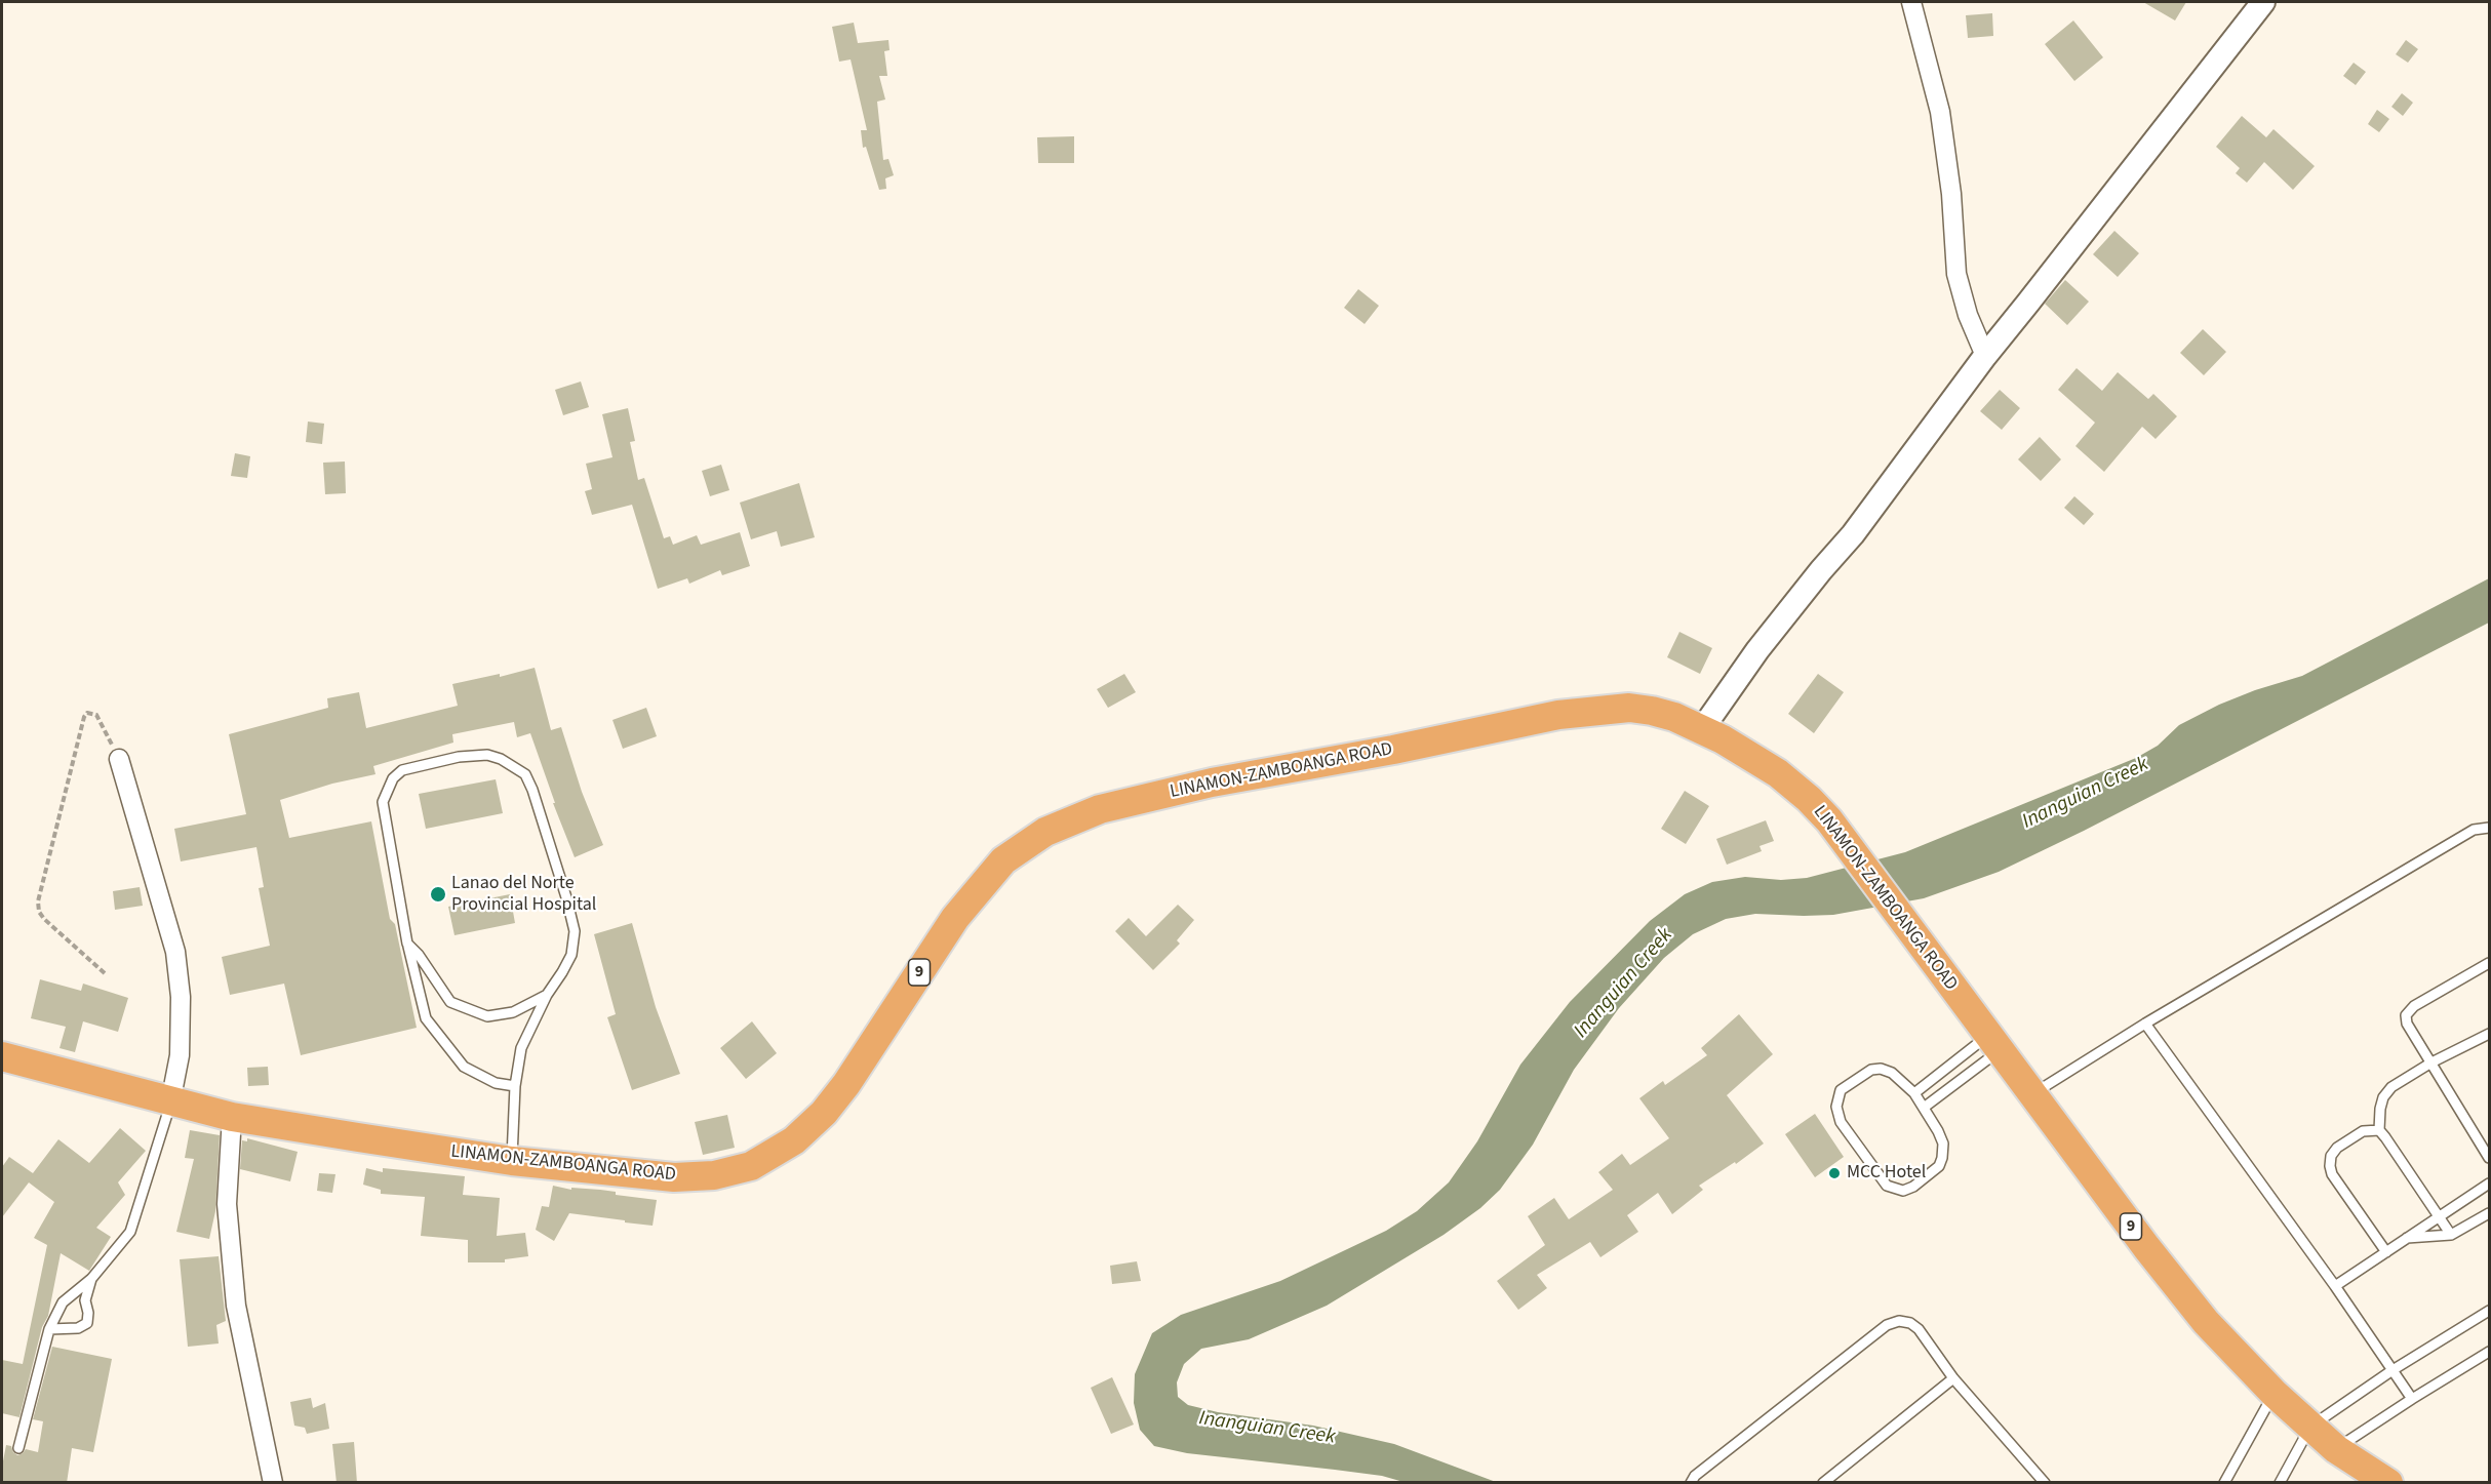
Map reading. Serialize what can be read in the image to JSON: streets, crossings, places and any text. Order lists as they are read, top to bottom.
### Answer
{
  "streets": {
    "highway": ["LINAMON-ZAMBOANGA ROAD", "9"]
  },
  "water": ["Inanguian Creek"],
  "places": ["Lanao del Norte Provincial Hospital", "MCC Hotel"]
}
